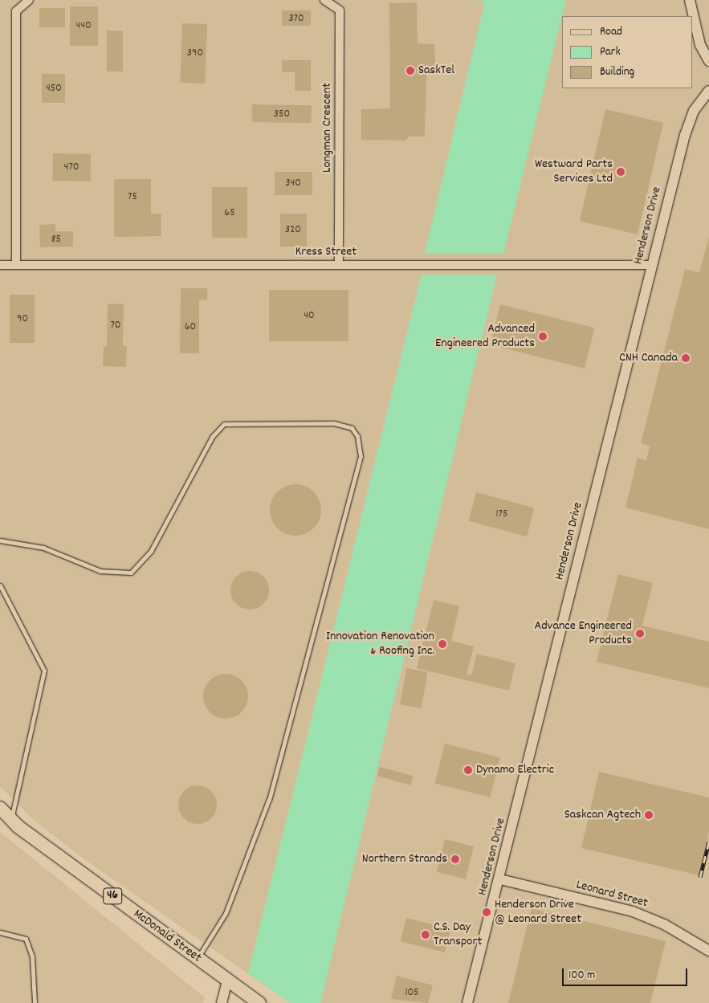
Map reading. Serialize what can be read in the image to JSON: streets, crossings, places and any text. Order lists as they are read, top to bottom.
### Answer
{
  "streets": {
    "main road": ["46", "McDonald Street"],
    "street": [
      "Longman Crescent",
      "Henderson Drive",
      "Kress Street",
      "Leonard Street"
    ]
  },
  "crossings": [
    ["Longman Crescent", "Kress Street"],
    ["Henderson Drive", "Kress Street"],
    ["Henderson Drive", "Leonard Street"]
  ],
  "places": [
    "SaskTel",
    "Westward Parts Services Ltd",
    "Advanced Engineered Products",
    "CNH Canada",
    "Advance Engineered Products",
    "Innovation Renovation & Roofing Inc.",
    "Dynamo Electric",
    "Saskcan Agtech",
    "Northern Strands",
    "Henderson Drive @ Leonard Street",
    "C.S. Day Transport"
  ],
  "house_numbers": [
    "370",
    "440",
    "390",
    "450",
    "350",
    "470",
    "340",
    "75",
    "65",
    "320",
    "85",
    "40",
    "90",
    "70",
    "60",
    "175",
    "105"
  ],
  "legend": ["Road", "Park", "Building"],
  "scale_bar": "100 m"
}
